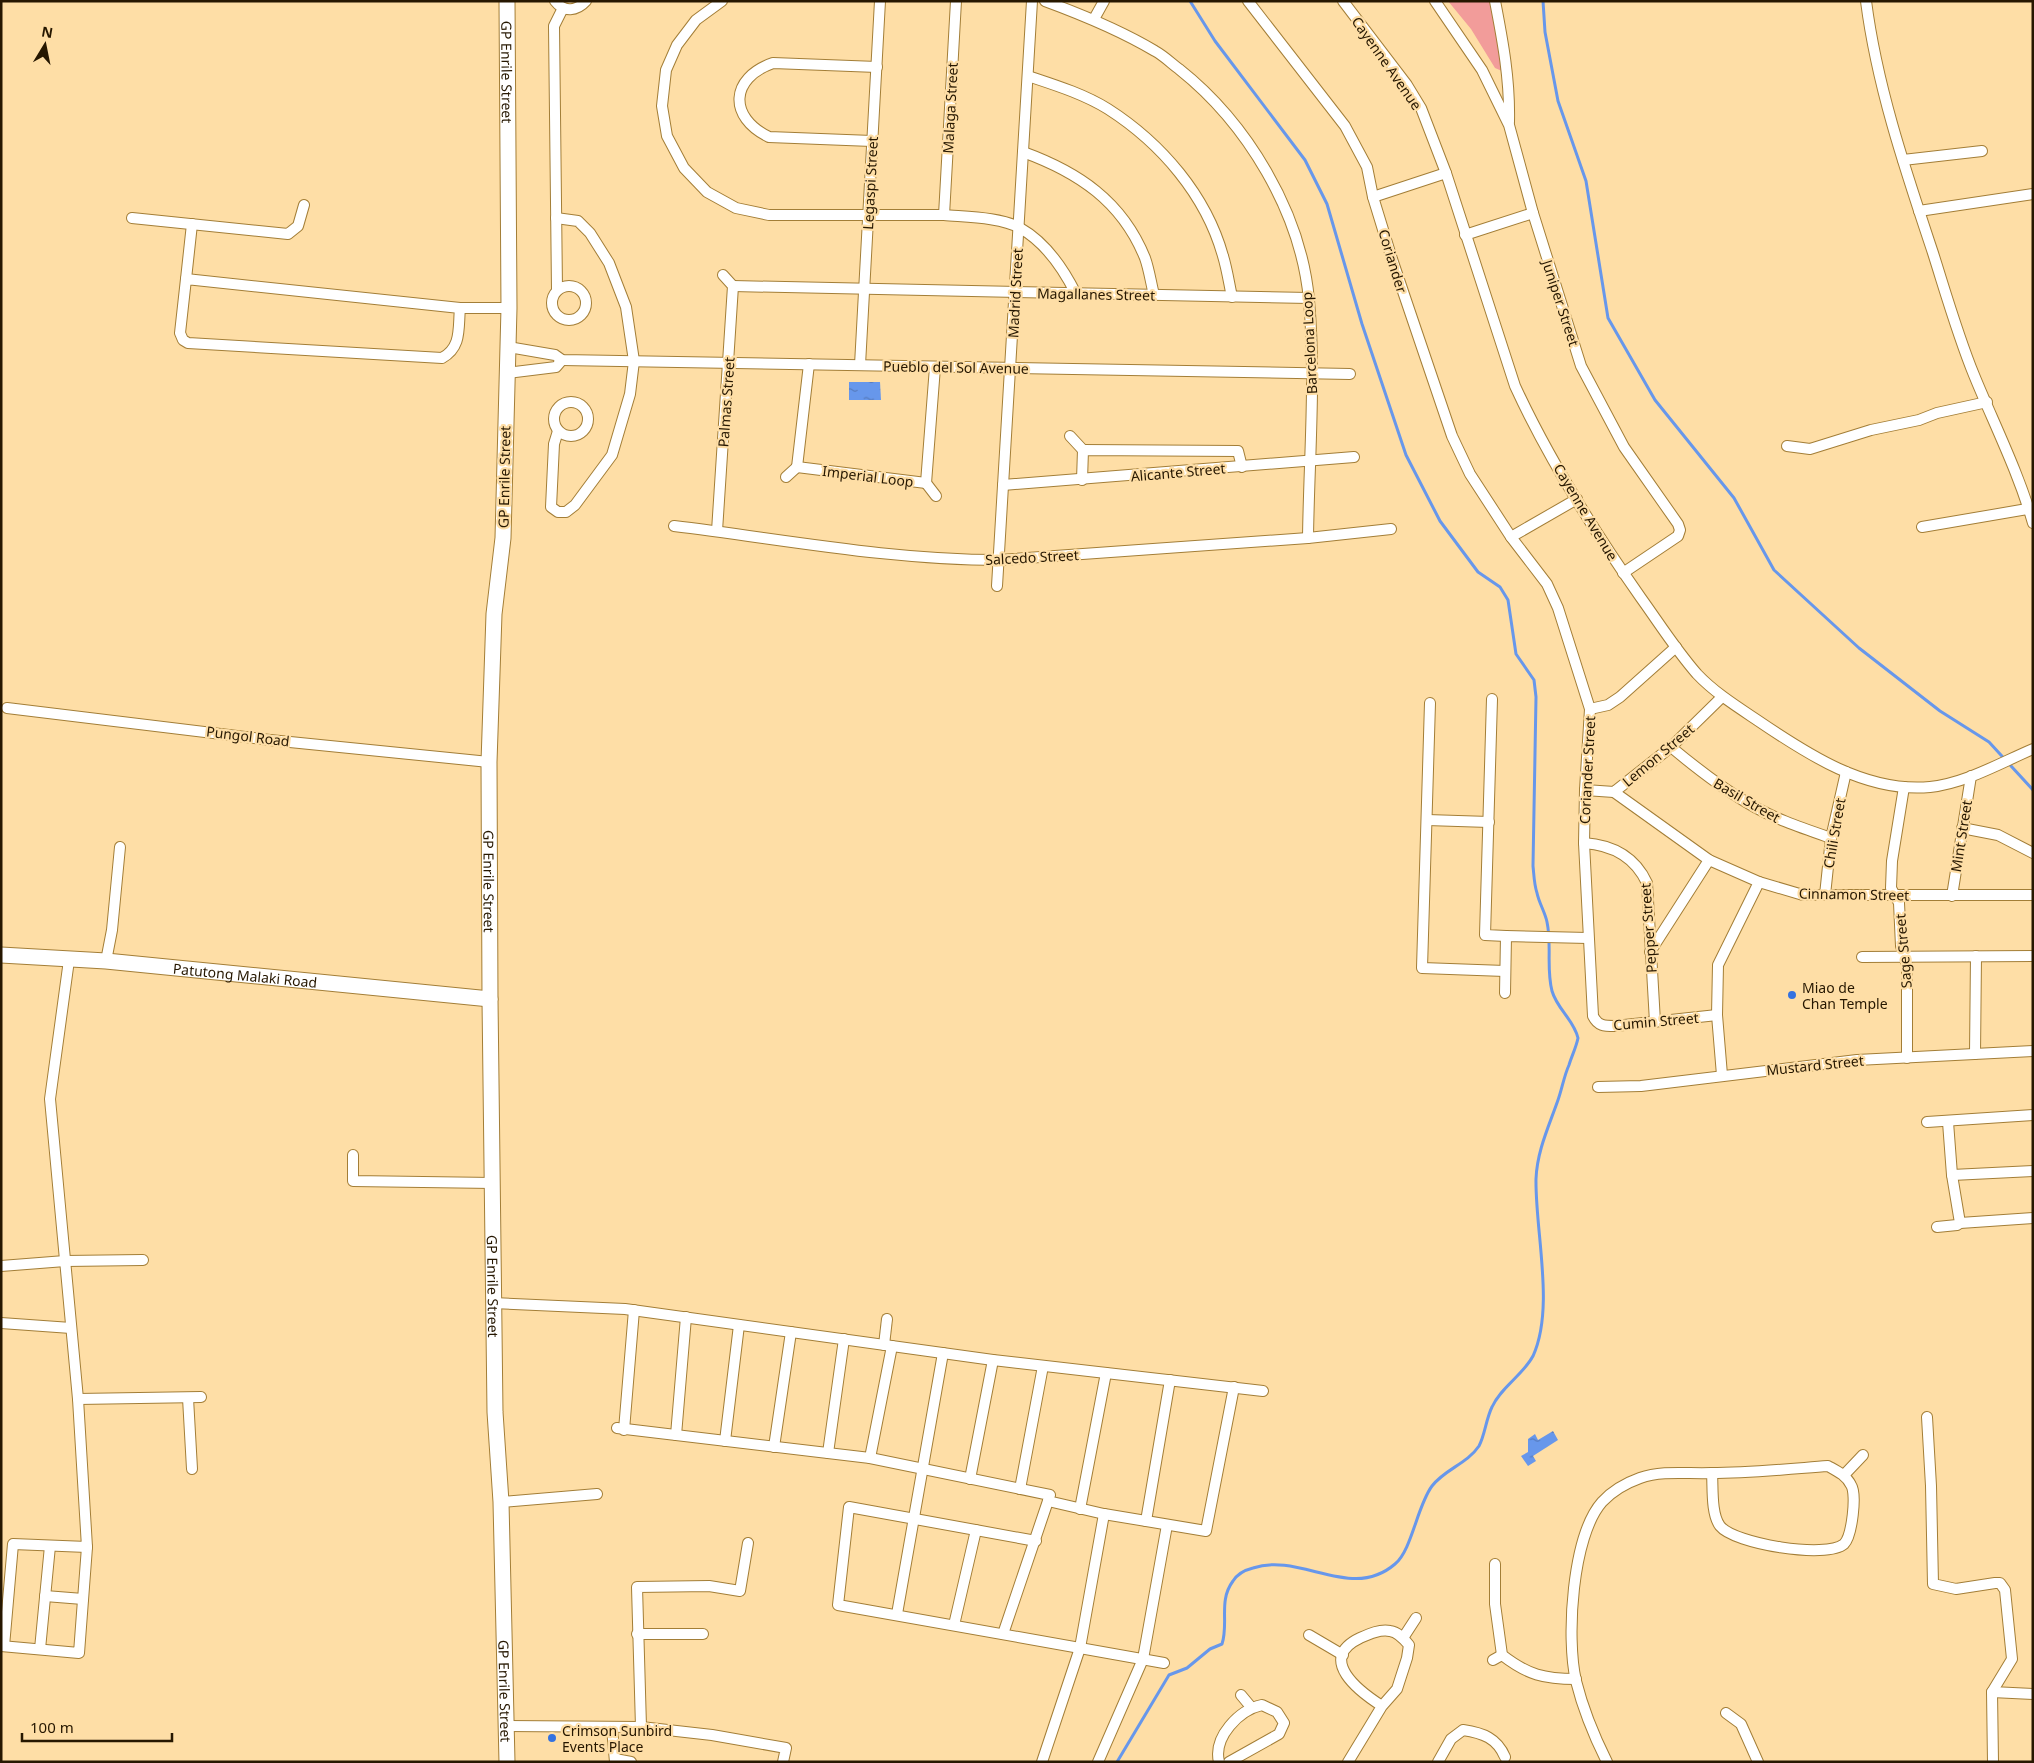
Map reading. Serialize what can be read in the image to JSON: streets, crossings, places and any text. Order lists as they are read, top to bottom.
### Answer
{
  "streets": {
    "street": [
      "Cayenne Avenue",
      "GP Enrile Street",
      "Malaga Street",
      "Legaspi Street",
      "Coriander",
      "Madrid Street",
      "Magallanes Street",
      "Juniper Street",
      "Barcelona Loop",
      "Pueblo del Sol Avenue",
      "Palmas Street",
      "Alicante Street",
      "Imperial Loop",
      "Salcedo Street",
      "Pungol Road",
      "Lemon Street",
      "Coriander Street",
      "Basil Street",
      "Chili Street",
      "Mint Street",
      "Cinnamon Street",
      "Pepper Street",
      "Sage Street",
      "Patutong Malaki Road",
      "Cumin Street",
      "Mustard Street"
    ]
  },
  "crossings": [
    ["Cayenne Avenue", "Juniper Street"],
    ["Cayenne Avenue", "Lemon Street"],
    ["Cayenne Avenue", "Chili Street"],
    ["Cayenne Avenue", "Mint Street"],
    ["Cayenne Avenue", "Sage Street"],
    ["GP Enrile Street", "Pueblo del Sol Avenue"],
    ["GP Enrile Street", "Pungol Road"],
    ["GP Enrile Street", "Patutong Malaki Road"],
    ["Legaspi Street", "Magallanes Street"],
    ["Legaspi Street", "Pueblo del Sol Avenue"],
    ["Coriander", "Coriander Street"],
    ["Madrid Street", "Magallanes Street"],
    ["Madrid Street", "Pueblo del Sol Avenue"],
    ["Madrid Street", "Alicante Street"],
    ["Madrid Street", "Salcedo Street"],
    ["Magallanes Street", "Barcelona Loop"],
    ["Magallanes Street", "Palmas Street"],
    ["Barcelona Loop", "Pueblo del Sol Avenue"],
    ["Barcelona Loop", "Alicante Street"],
    ["Barcelona Loop", "Salcedo Street"],
    ["Pueblo del Sol Avenue", "Palmas Street"],
    ["Pueblo del Sol Avenue", "Imperial Loop"],
    ["Palmas Street", "Salcedo Street"],
    ["Lemon Street", "Coriander Street"],
    ["Lemon Street", "Basil Street"],
    ["Lemon Street", "Cinnamon Street"],
    ["Coriander Street", "Pepper Street"],
    ["Coriander Street", "Cumin Street"],
    ["Basil Street", "Chili Street"],
    ["Chili Street", "Cinnamon Street"],
    ["Mint Street", "Cinnamon Street"],
    ["Cinnamon Street", "Sage Street"],
    ["Pepper Street", "Cumin Street"],
    ["Sage Street", "Mustard Street"]
  ],
  "places": ["Miao de Chan Temple", "Crimson Sunbird Events Place"],
  "scale_bar": "100 m",
  "north": "top"
}
